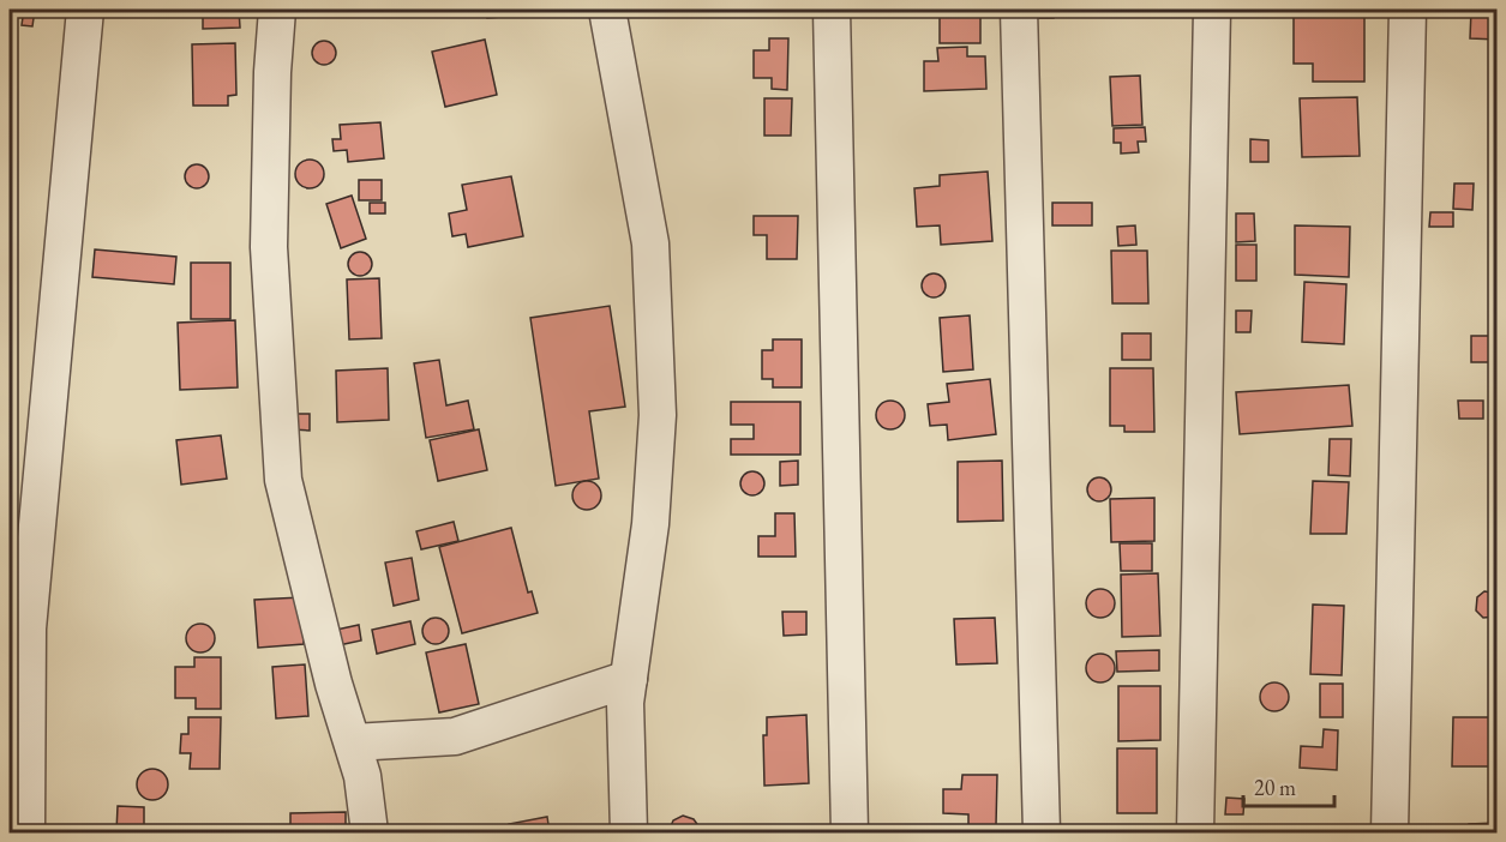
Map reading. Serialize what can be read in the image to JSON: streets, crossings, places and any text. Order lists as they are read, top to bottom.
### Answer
{
  "scale_bar": "20 m"
}
